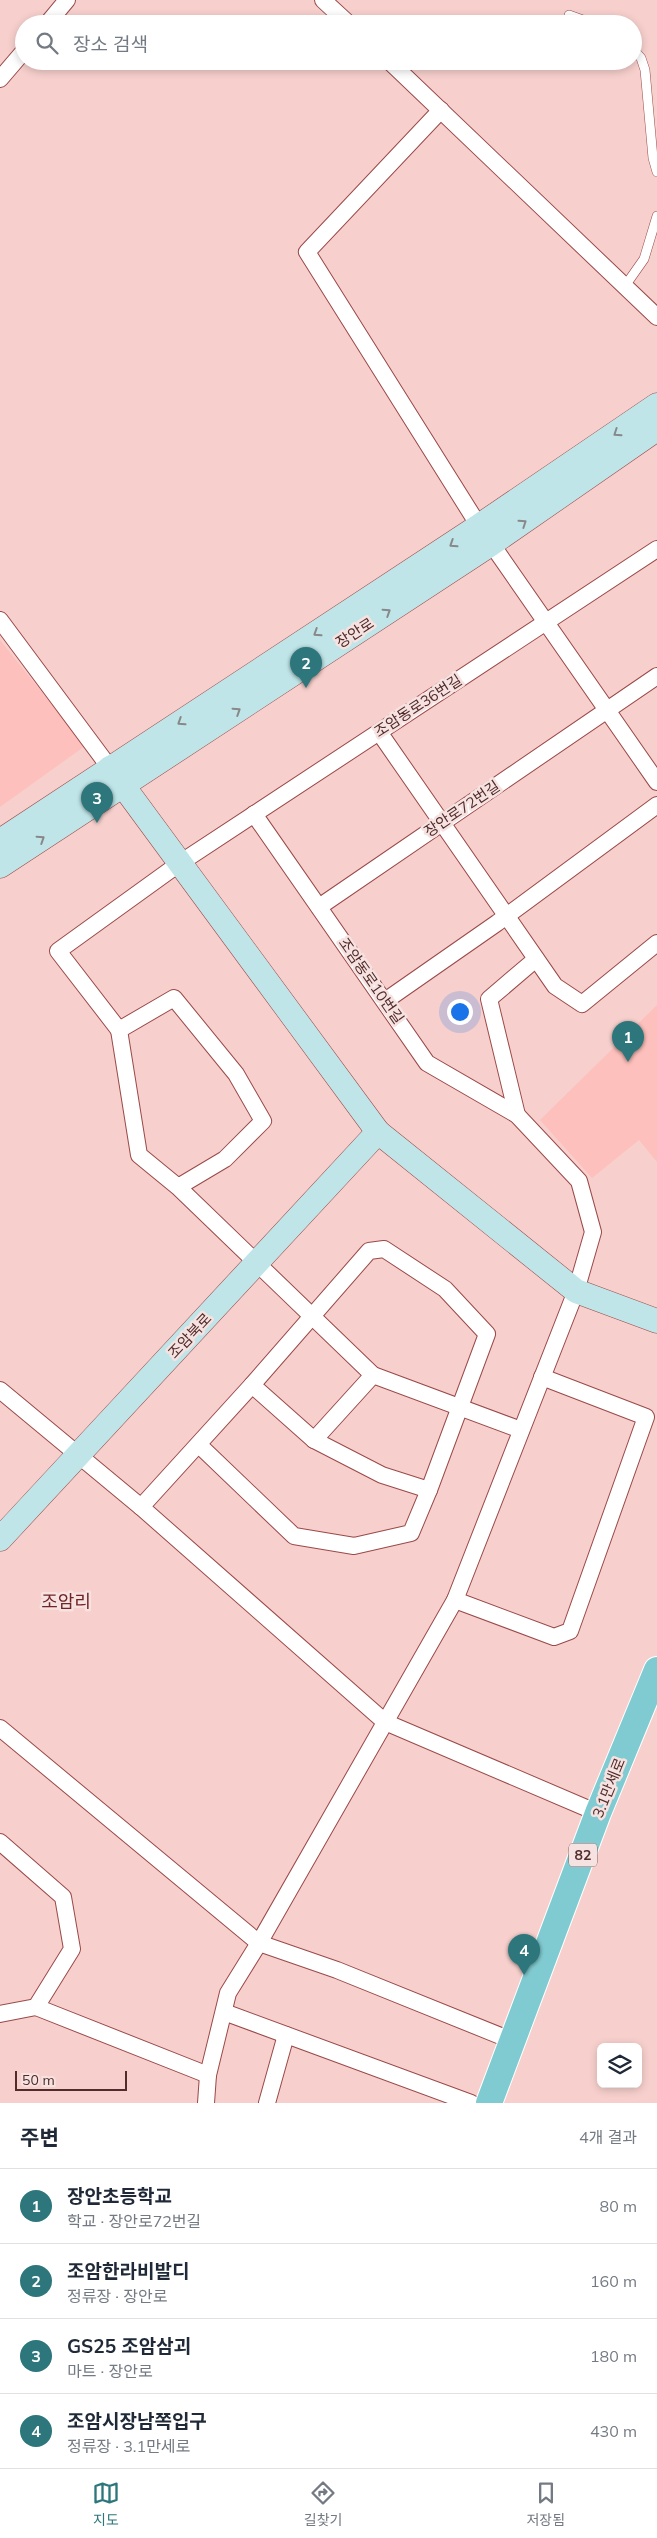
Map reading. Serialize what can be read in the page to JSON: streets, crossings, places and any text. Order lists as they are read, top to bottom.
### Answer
{
  "streets": {
    "main road": ["3.1만세로", "82"],
    "street": [
      "장안로",
      "조암동로36번길",
      "장안로72번길",
      "조암동로10번길",
      "조암북로"
    ]
  },
  "crossings": [
    ["조암동로36번길", "조암동로10번길"],
    ["장안로72번길", "조암동로10번길"]
  ],
  "districts": ["조암리"],
  "scale_bar": "50 m",
  "page": {
    "search": "장소 검색",
    "pins": [
      "2",
      "3",
      "1",
      "4"
    ],
    "scale": "50 m",
    "heading": ["주변", "4개 결과"],
    "list": [
      {
        "mark": "1",
        "name": "장안초등학교",
        "note": "학교 · 장안로72번길",
        "value": "80 m"
      },
      {
        "mark": "2",
        "name": "조암한라비발디",
        "note": "정류장 · 장안로",
        "value": "160 m"
      },
      {
        "mark": "3",
        "name": "GS25 조암삼괴",
        "note": "마트 · 장안로",
        "value": "180 m"
      },
      {
        "mark": "4",
        "name": "조암시장남쪽입구",
        "note": "정류장 · 3.1만세로",
        "value": "430 m"
      }
    ],
    "nav": ["지도", "길찾기", "저장됨"]
  }
}
